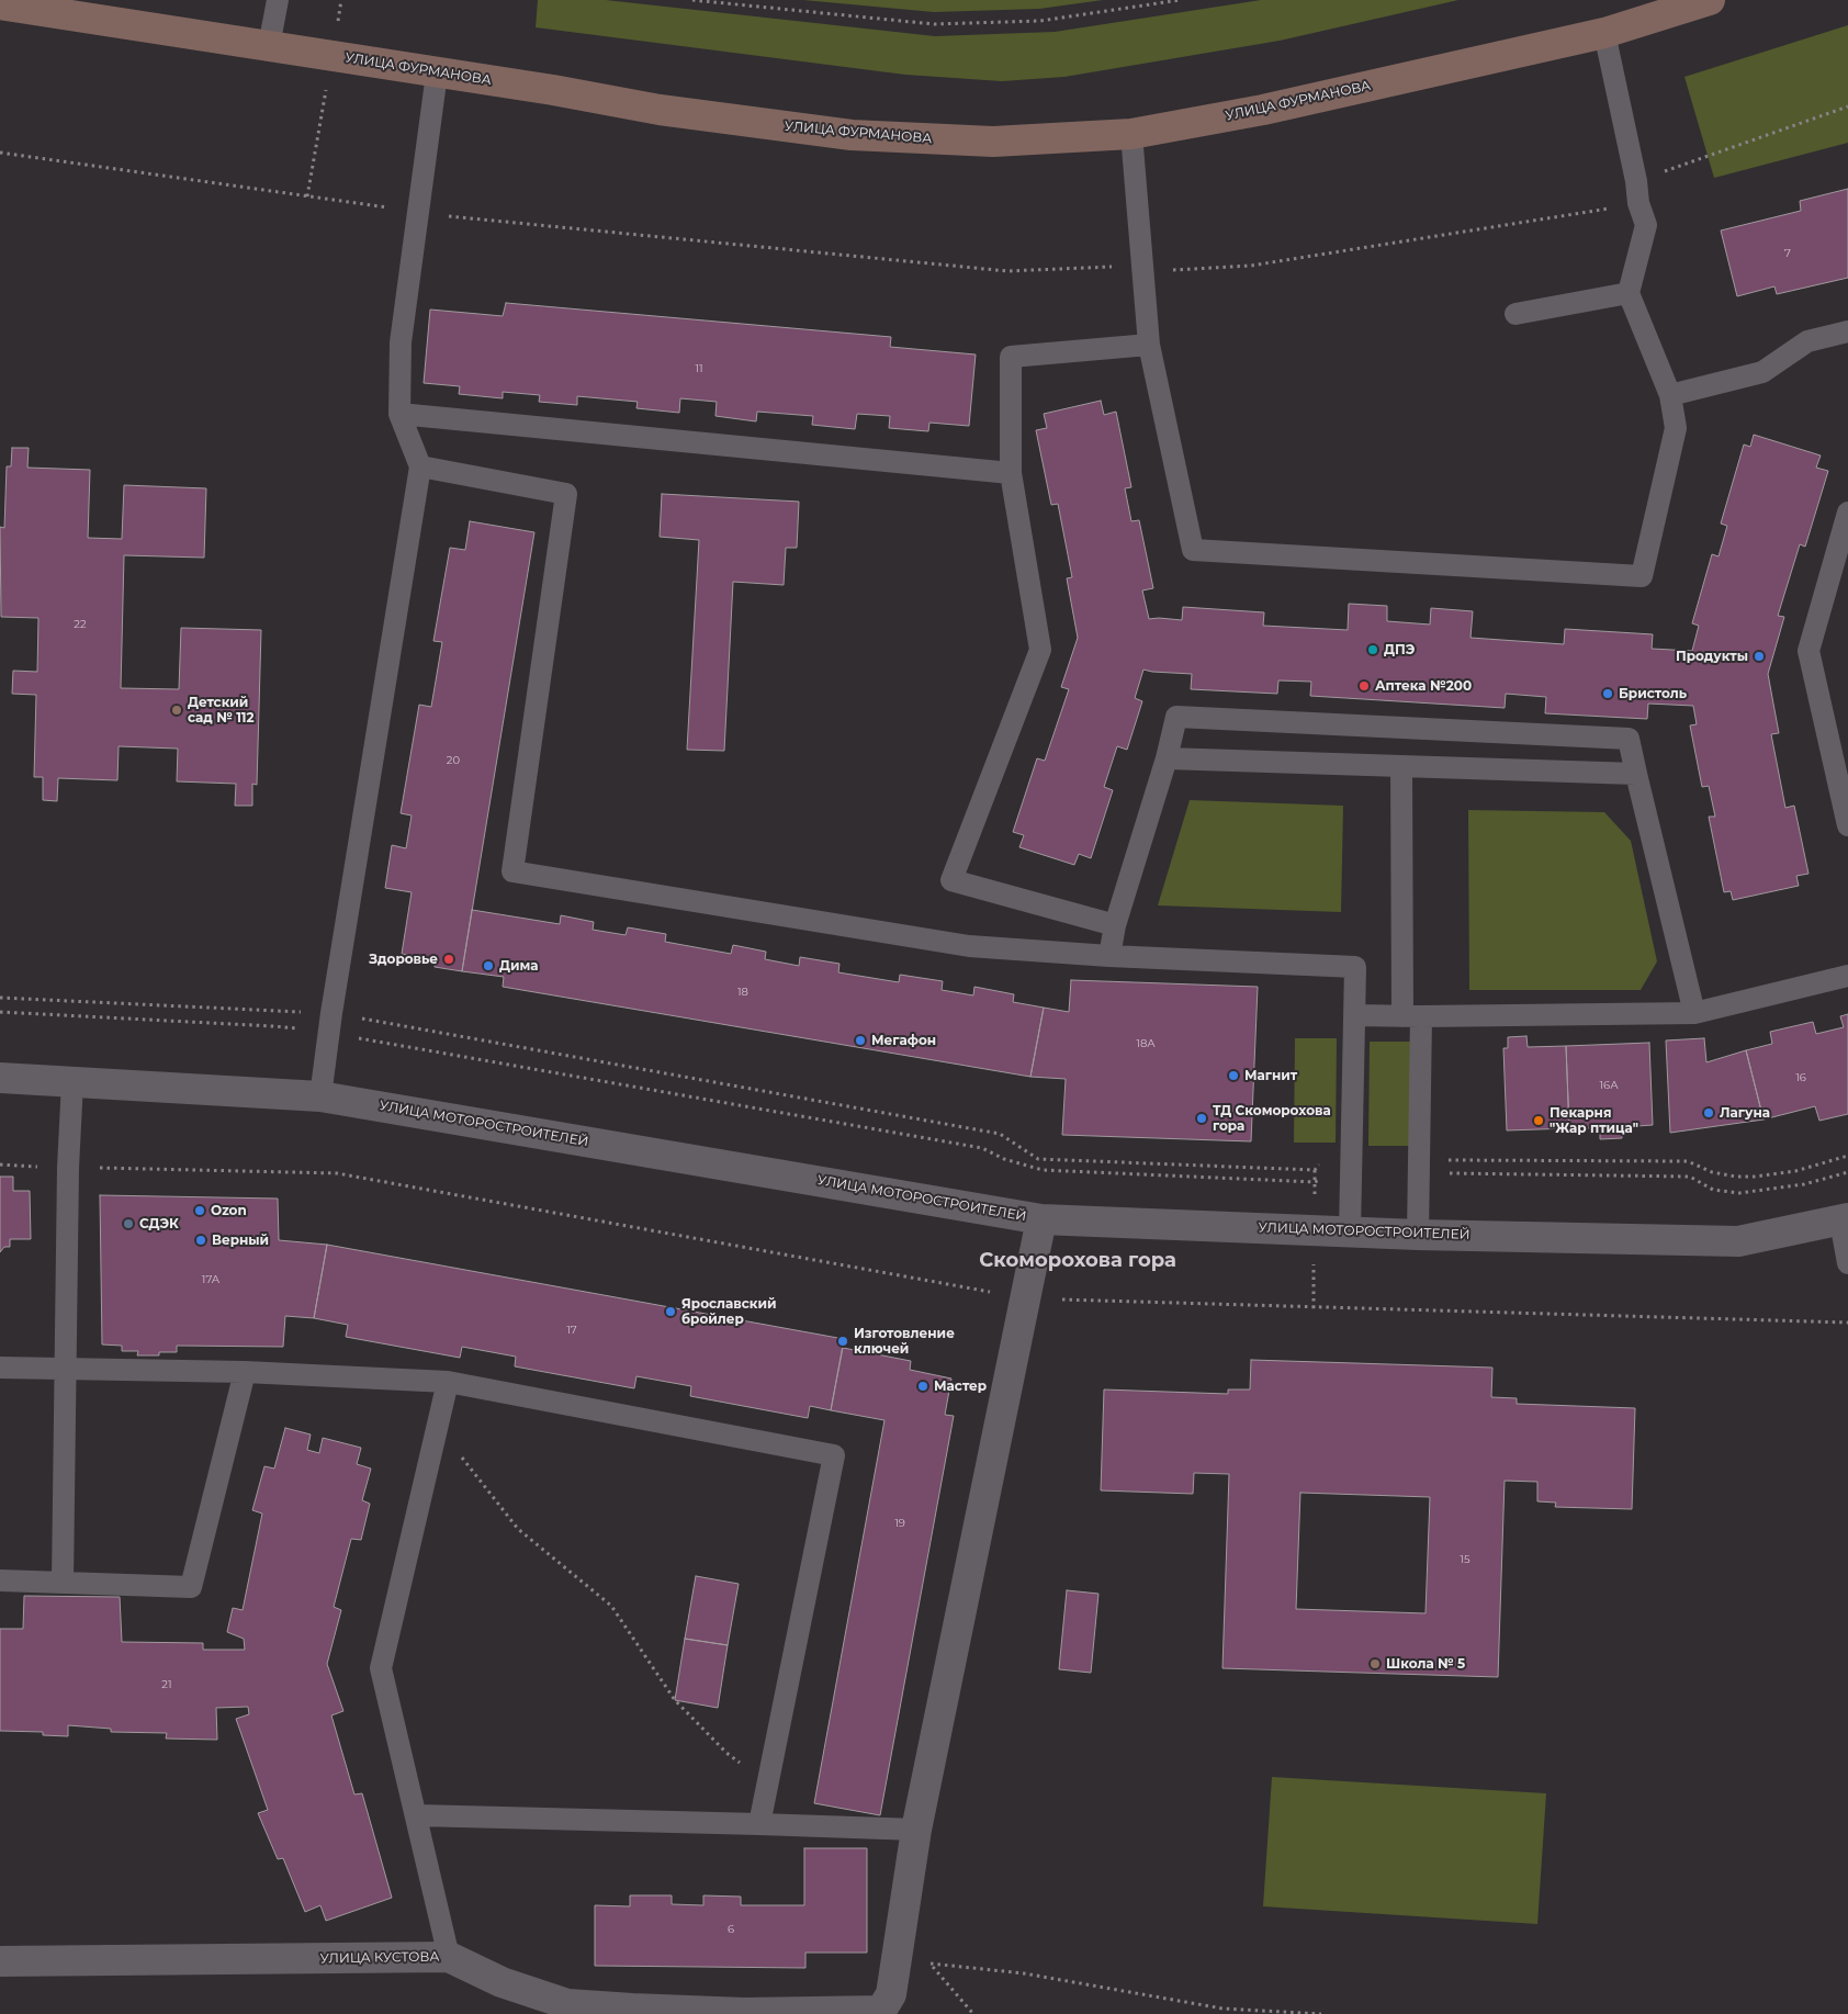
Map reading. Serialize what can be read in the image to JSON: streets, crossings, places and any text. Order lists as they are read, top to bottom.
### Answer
{
  "streets": {
    "main road": ["УЛИЦА ФУРМАНОВА"],
    "street": ["УЛИЦА МОТОРОСТРОИТЕЛЕЙ", "УЛИЦА КУСТОВА"]
  },
  "districts": ["Скоморохова гора"],
  "places": [
    "ДПЭ",
    "Продукты",
    "Аптека №200",
    "Бристоль",
    "Детский сад № 112",
    "Здоровье",
    "Дима",
    "Мегафон",
    "Магнит",
    "Лагуна",
    "ТД Скоморохова гора",
    "Пекарня \"Жар птица\"",
    "Ozon",
    "СДЭК",
    "Верный",
    "Ярославский бройлер",
    "Изготовление ключей",
    "Мастер",
    "Школа № 5"
  ],
  "house_numbers": [
    "7",
    "11",
    "22",
    "20",
    "18",
    "18А",
    "16",
    "16А",
    "17А",
    "17",
    "19",
    "15",
    "21",
    "6"
  ]
}
